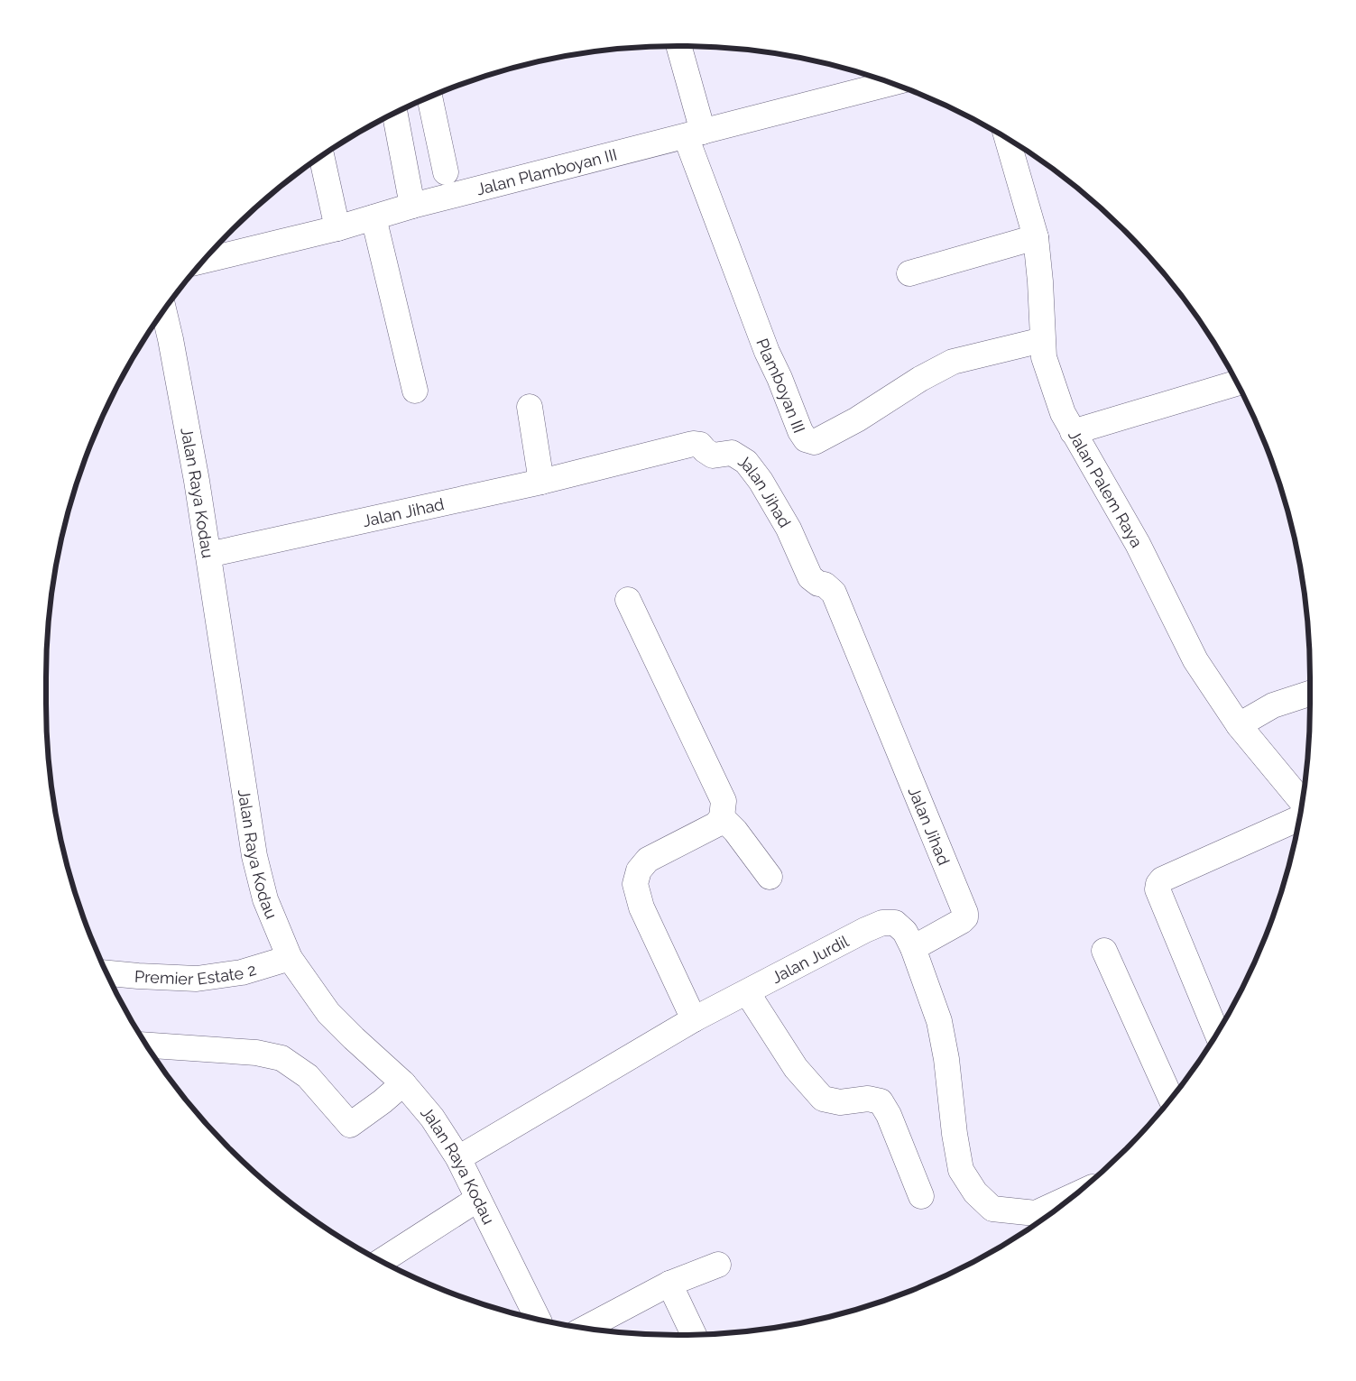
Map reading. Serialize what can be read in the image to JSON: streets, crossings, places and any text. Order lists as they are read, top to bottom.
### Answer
{
  "streets": {
    "street": [
      "Jalan Plamboyan III",
      "Plamboyan III",
      "Jalan Palem Raya",
      "Jalan Raya Kodau",
      "Jalan Jihad",
      "Jalan Jurdil",
      "Premier Estate 2"
    ]
  },
  "crossings": [
    ["Jalan Plamboyan III", "Plamboyan III"],
    ["Plamboyan III", "Jalan Palem Raya"],
    ["Jalan Raya Kodau", "Jalan Jihad"],
    ["Jalan Raya Kodau", "Jalan Jurdil"],
    ["Jalan Raya Kodau", "Premier Estate 2"],
    ["Jalan Jihad", "Jalan Jurdil"]
  ]
}
